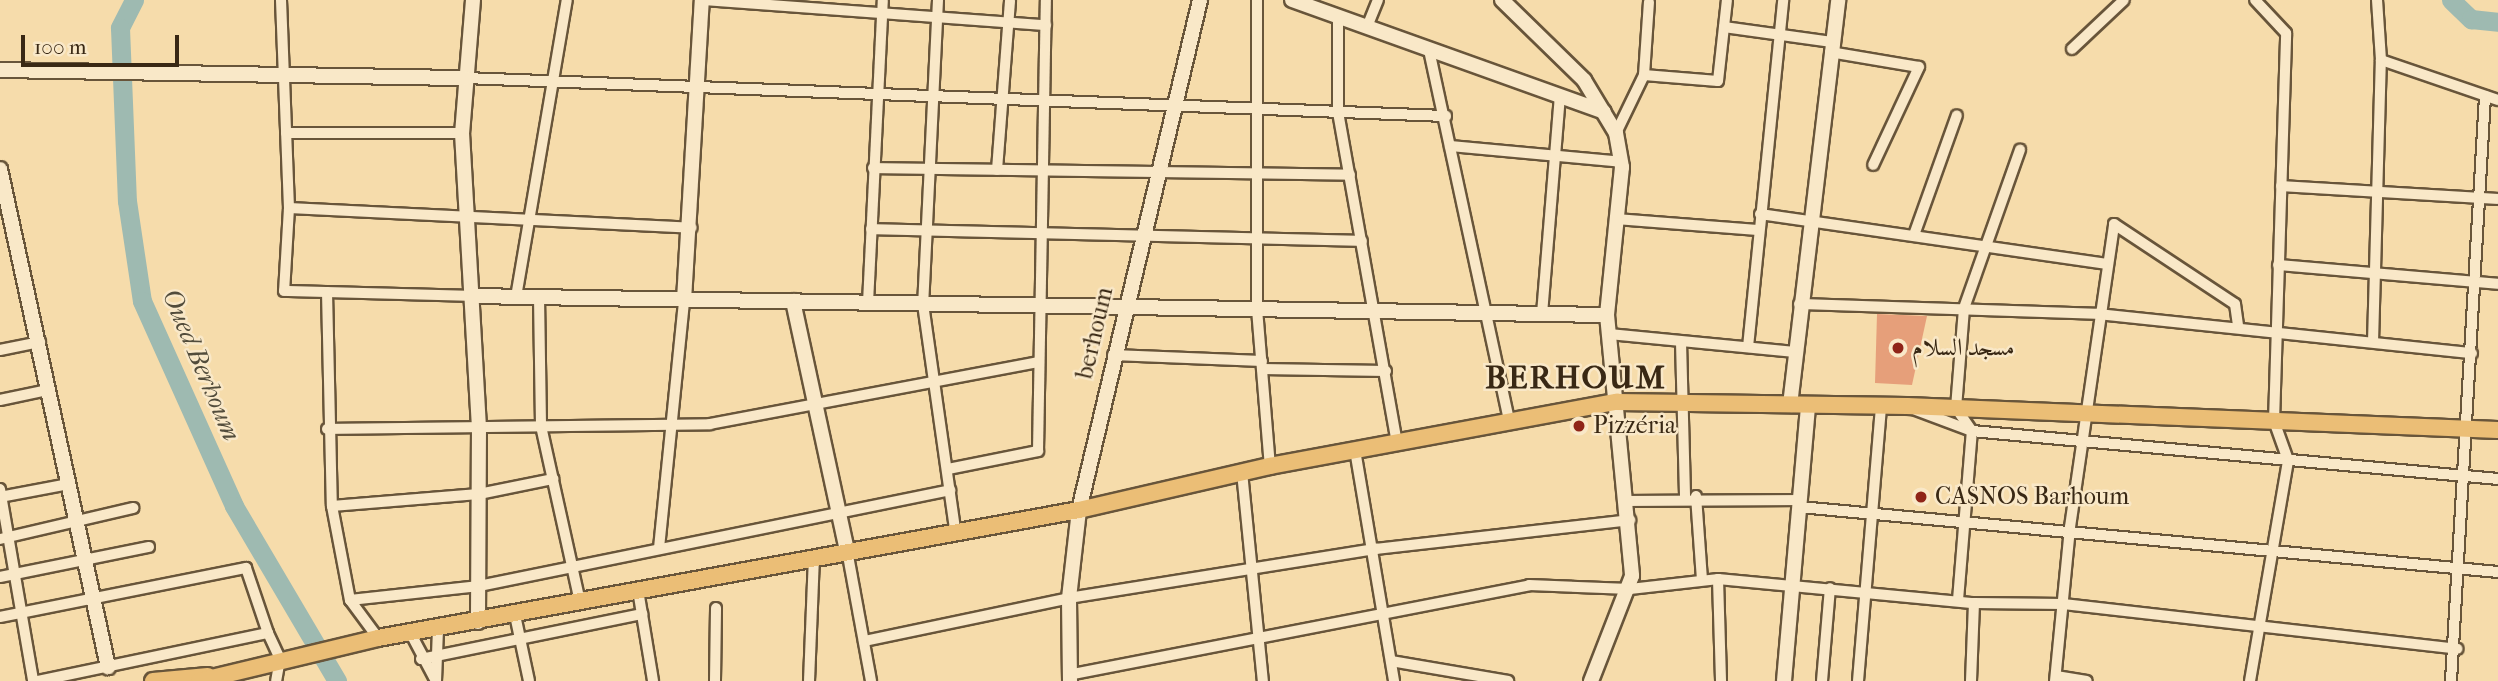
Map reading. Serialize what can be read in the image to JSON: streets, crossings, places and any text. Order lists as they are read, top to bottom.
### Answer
{
  "streets": {
    "street": ["berhoum"]
  },
  "districts": ["BERHOUM"],
  "water": ["Oued Berhoum"],
  "places": ["مسجد السلام", "Pizzéria", "CASNOS Barhoum"],
  "scale_bar": "100 m"
}
